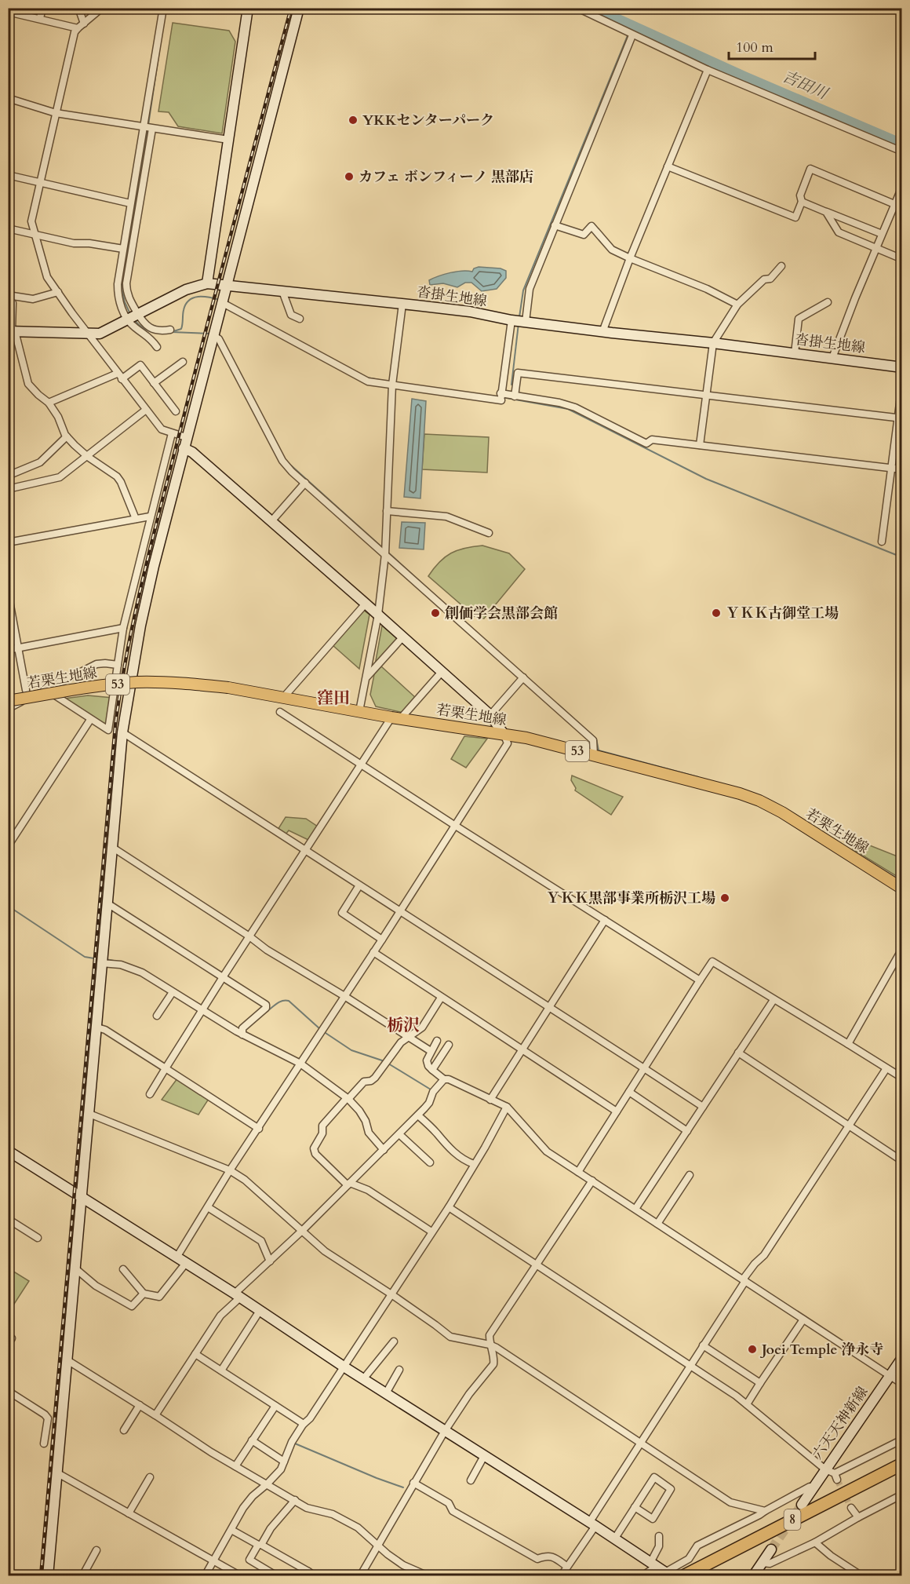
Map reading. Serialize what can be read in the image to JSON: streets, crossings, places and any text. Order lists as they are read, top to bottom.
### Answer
{
  "streets": {
    "highway": ["8"],
    "main road": ["若栗生地線", "53"],
    "street": ["沓掛生地線", "六天天神新線"]
  },
  "districts": ["窪田", "栃沢"],
  "water": ["吉田川"],
  "places": [
    "YKKセンターパーク",
    "カフェ ボンフィーノ 黒部店",
    "創価学会黒部会館",
    "ＹＫＫ古御堂工場",
    "ＹＫＫ黒部事業所栃沢工場",
    "Joei Temple 浄永寺"
  ],
  "scale_bar": "100 m"
}
